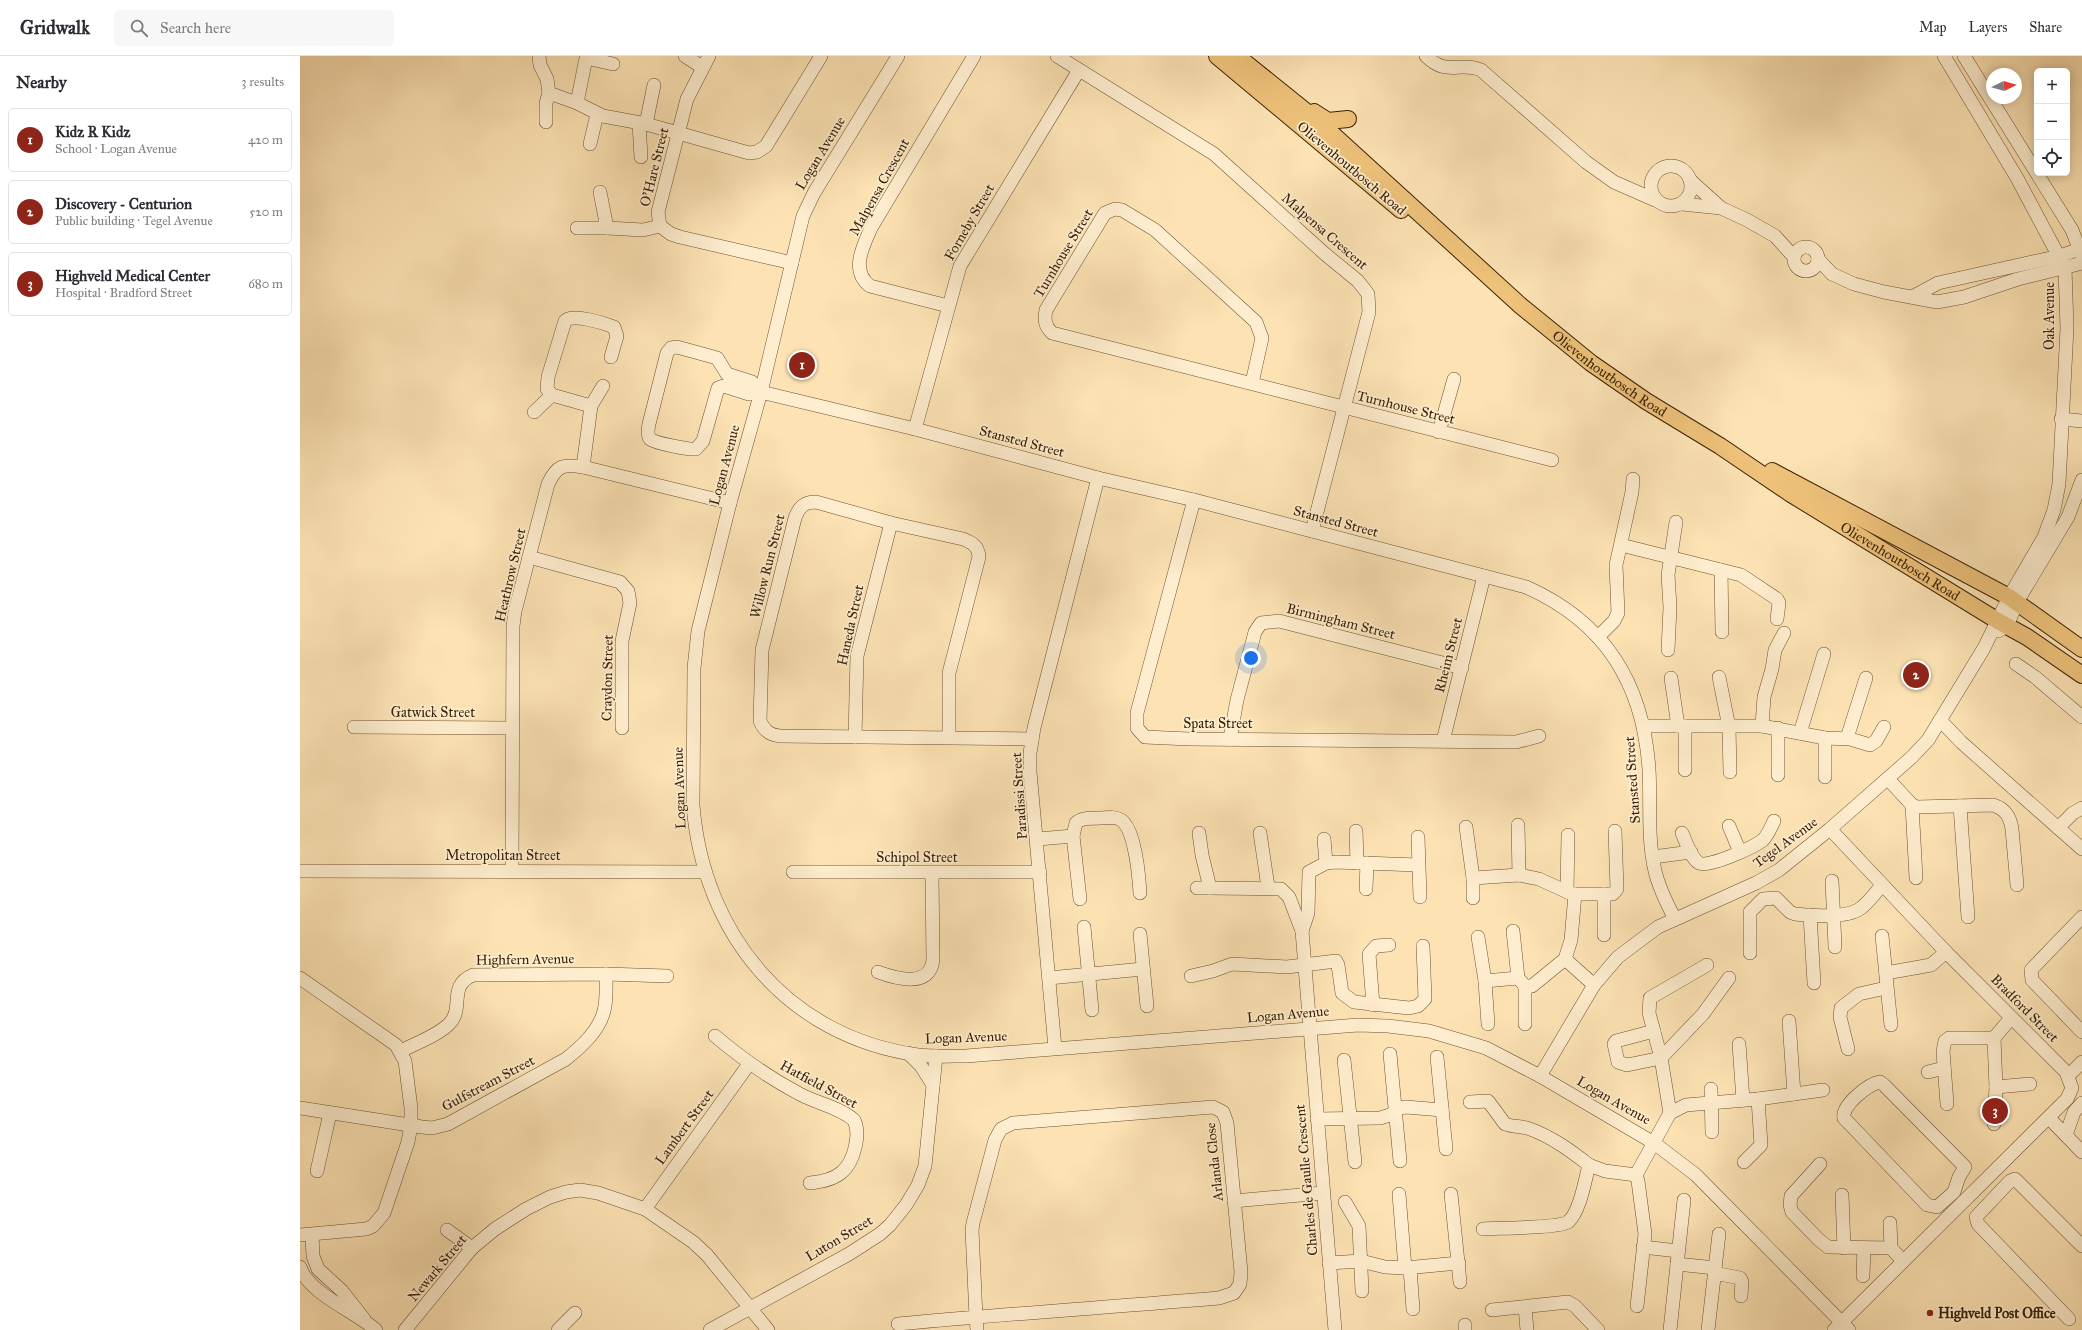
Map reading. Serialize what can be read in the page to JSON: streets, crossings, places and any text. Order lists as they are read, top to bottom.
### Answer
{
  "streets": {
    "main road": ["Olievenhoutbosch Road"],
    "street": [
      "Logan Avenue",
      "O'Hare Street",
      "Malpensa Crescent",
      "Forneby Street",
      "Turnhouse Street",
      "Oak Avenue",
      "Stansted Street",
      "Willow Run Street",
      "Heathrow Street",
      "Birmingham Street",
      "Haneda Street",
      "Rheim Street",
      "Craydon Street",
      "Gatwick Street",
      "Spata Street",
      "Paradissi Street",
      "Tegel Avenue",
      "Metropolitan Street",
      "Schipol Street",
      "Highfern Avenue",
      "Bradford Street",
      "Gulfstream Street",
      "Hatfield Street",
      "Lambert Street",
      "Arlanda Close",
      "Charles de Gaulle Crescent",
      "Luton Street",
      "Newark Street"
    ]
  },
  "crossings": [
    ["Logan Avenue", "O'Hare Street"],
    ["Logan Avenue", "Stansted Street"],
    ["Logan Avenue", "Heathrow Street"],
    ["Logan Avenue", "Paradissi Street"],
    ["Logan Avenue", "Tegel Avenue"],
    ["Logan Avenue", "Metropolitan Street"],
    ["Logan Avenue", "Charles de Gaulle Crescent"],
    ["Logan Avenue", "Luton Street"],
    ["Olievenhoutbosch Road", "Oak Avenue"],
    ["Olievenhoutbosch Road", "Tegel Avenue"],
    ["Malpensa Crescent", "Forneby Street"],
    ["Malpensa Crescent", "Turnhouse Street"],
    ["Malpensa Crescent", "Stansted Street"],
    ["Forneby Street", "Stansted Street"],
    ["Oak Avenue", "Tegel Avenue"],
    ["Stansted Street", "Rheim Street"],
    ["Stansted Street", "Spata Street"],
    ["Stansted Street", "Paradissi Street"],
    ["Stansted Street", "Tegel Avenue"],
    ["Willow Run Street", "Haneda Street"],
    ["Willow Run Street", "Paradissi Street"],
    ["Heathrow Street", "Craydon Street"],
    ["Heathrow Street", "Gatwick Street"],
    ["Heathrow Street", "Metropolitan Street"],
    ["Birmingham Street", "Rheim Street"],
    ["Birmingham Street", "Spata Street"],
    ["Rheim Street", "Spata Street"],
    ["Paradissi Street", "Schipol Street"],
    ["Tegel Avenue", "Bradford Street"],
    ["Highfern Avenue", "Gulfstream Street"],
    ["Hatfield Street", "Lambert Street"],
    ["Lambert Street", "Newark Street"],
    ["Luton Street", "Newark Street"]
  ],
  "places": ["Highveld Post Office"],
  "north": "right",
  "page": {
    "header": "Gridwalk",
    "search": "Search here",
    "nav": ["Map", "Layers", "Share"],
    "heading": ["Nearby", "3 results"],
    "map_buttons": ["+", "−"],
    "list": [
      {
        "mark": "1",
        "name": "Kidz R Kidz",
        "note": "School · Logan Avenue",
        "value": "420 m"
      },
      {
        "mark": "2",
        "name": "Discovery - Centurion",
        "note": "Public building · Tegel Avenue",
        "value": "520 m"
      },
      {
        "mark": "3",
        "name": "Highveld Medical Center",
        "note": "Hospital · Bradford Street",
        "value": "680 m"
      }
    ],
    "pins": ["1", "2", "3"]
  }
}
